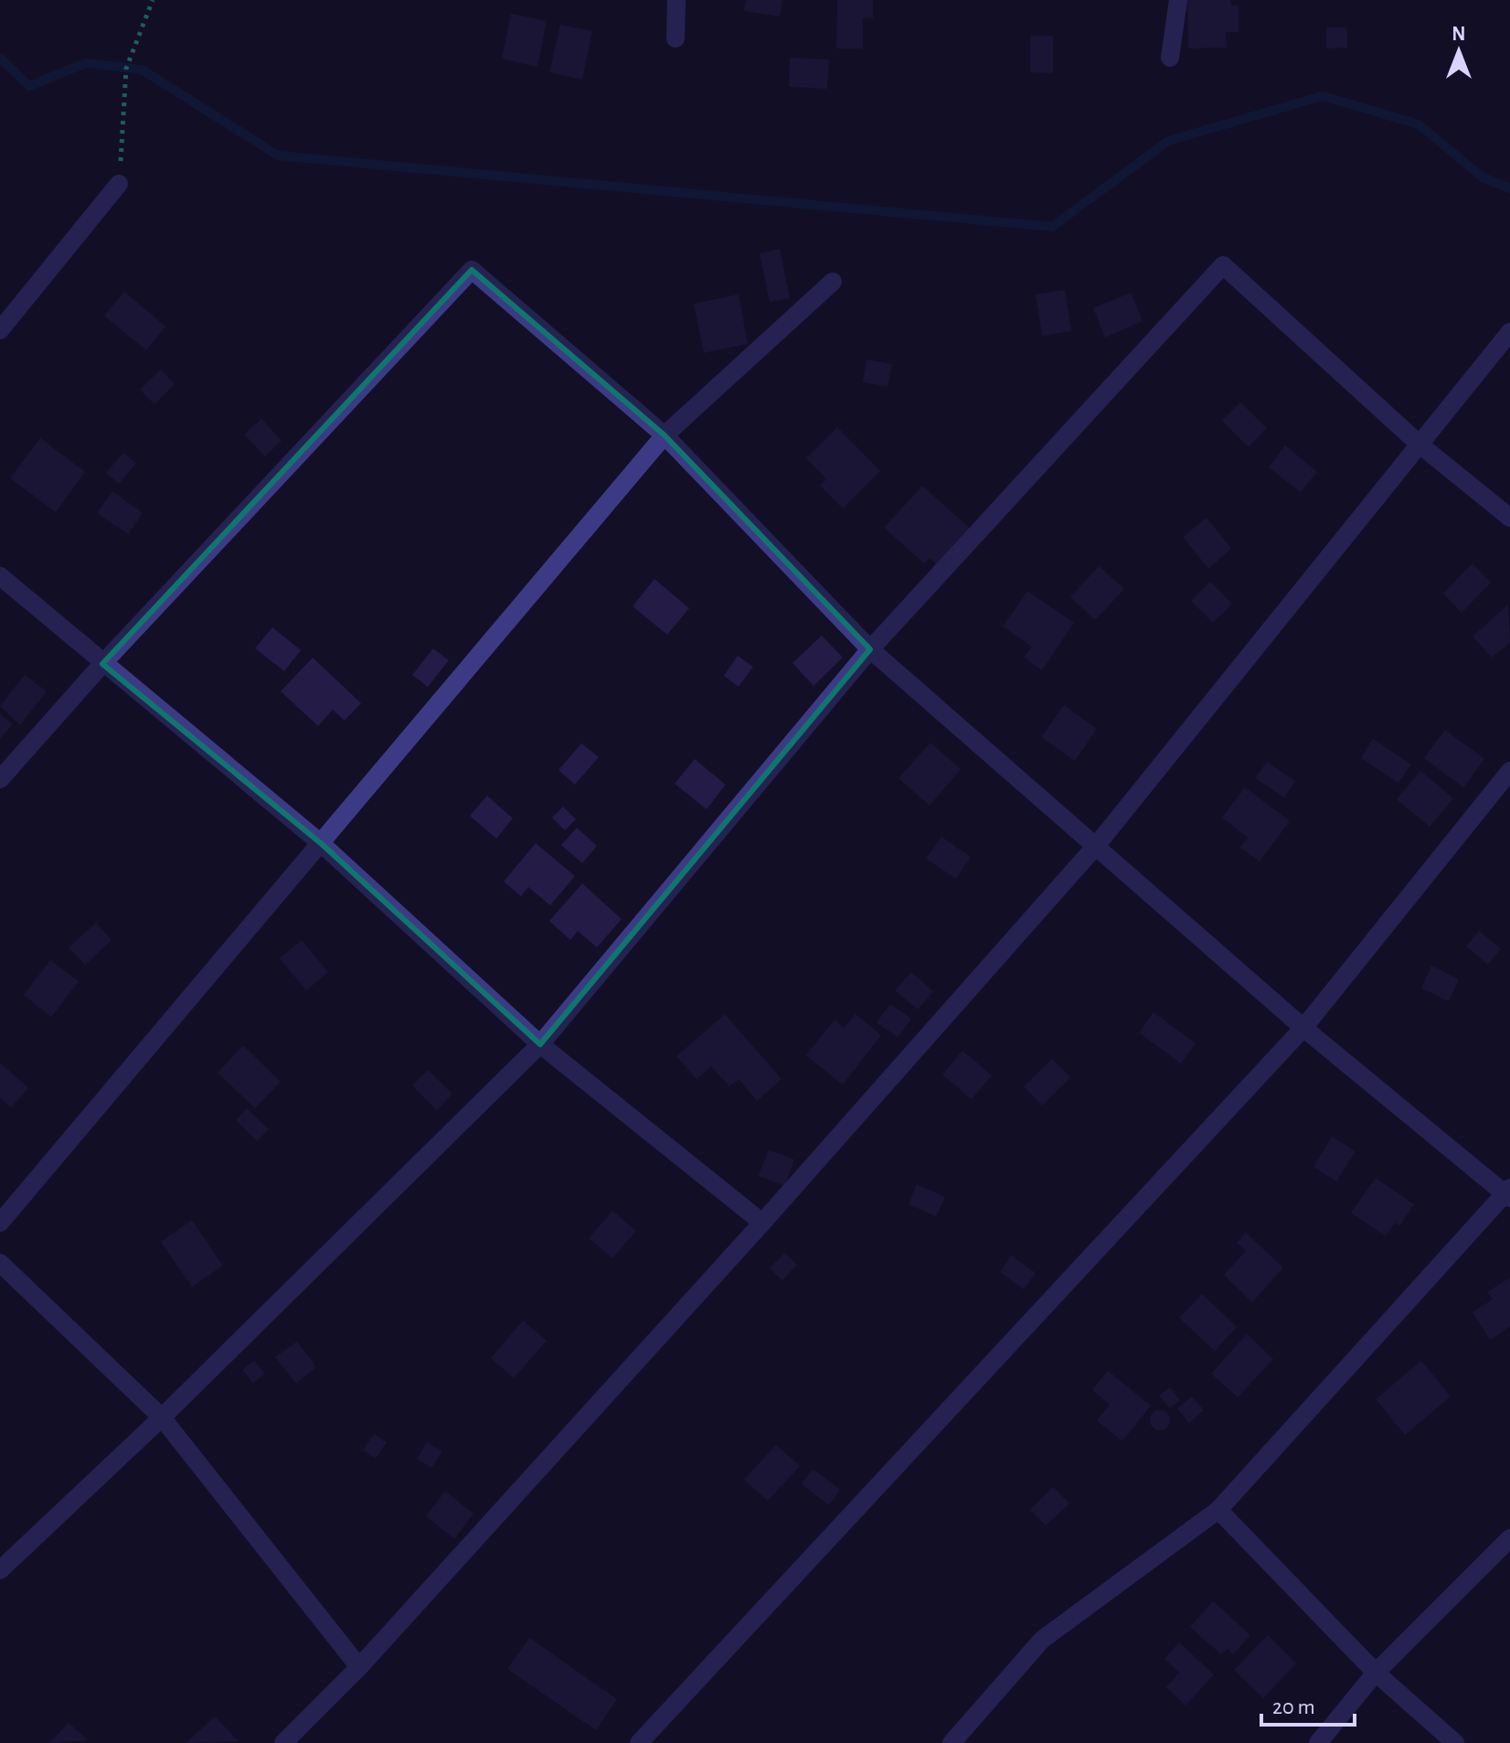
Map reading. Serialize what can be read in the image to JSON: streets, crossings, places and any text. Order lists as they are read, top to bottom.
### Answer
{
  "scale_bar": "20 m",
  "north": "top"
}
